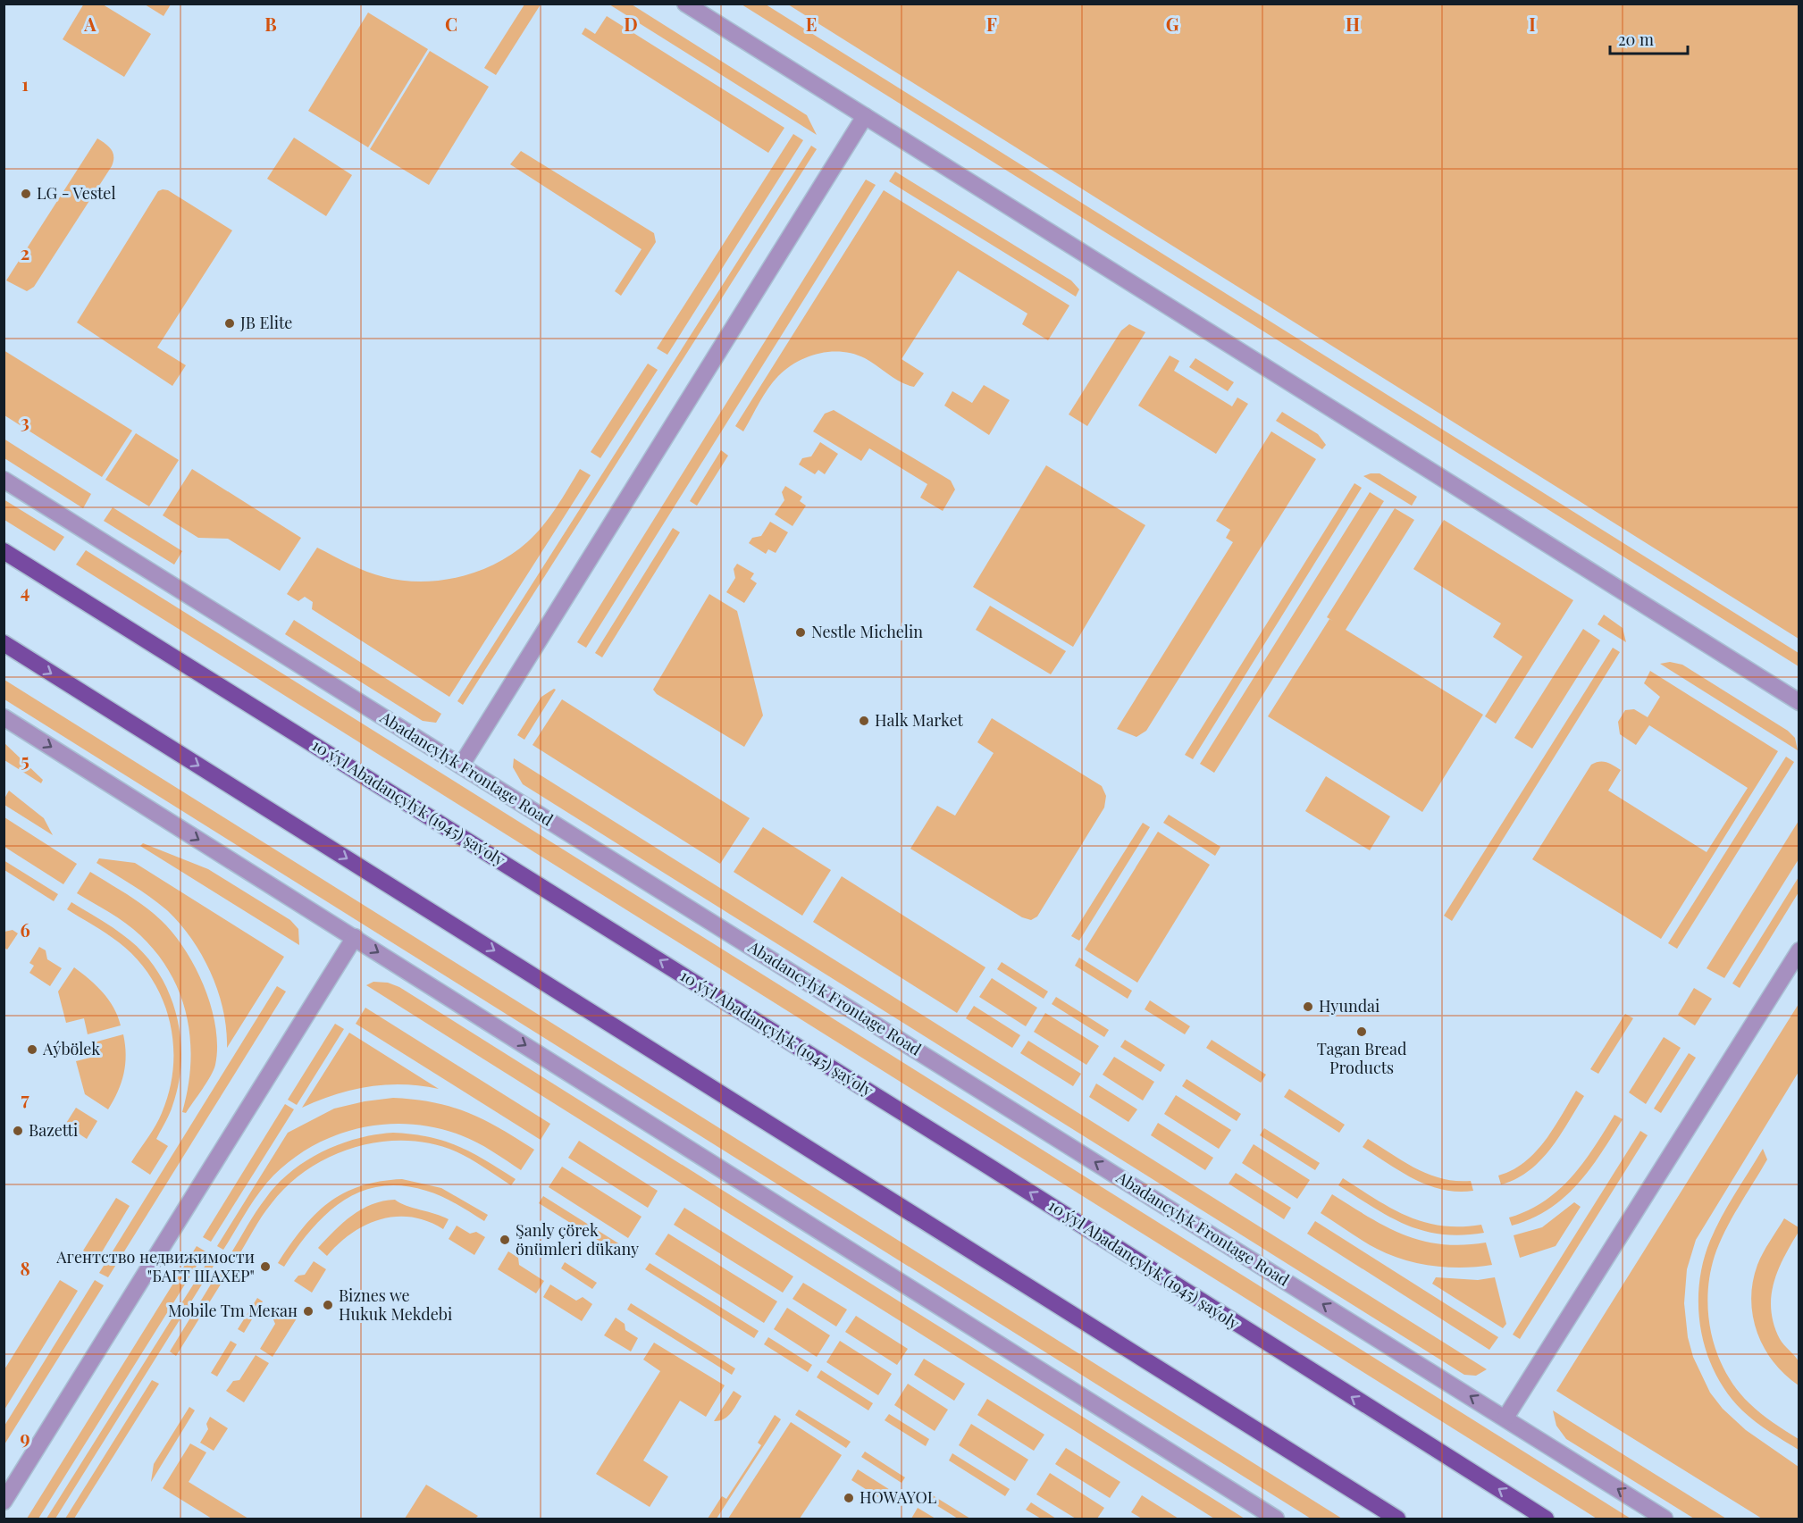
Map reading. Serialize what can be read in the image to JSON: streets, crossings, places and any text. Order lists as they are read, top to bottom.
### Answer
{
  "streets": {
    "main road": ["10 ýyl Abadançylyk (1945) şaýoly"],
    "street": ["Abadancylyk Frontage Road"]
  },
  "one_way": ["Abadancylyk Frontage Road"],
  "places": [
    "LG - Vestel",
    "JB Elite",
    "Nestle Michelin",
    "Halk Market",
    "Hyundai",
    "Tagan Bread Products",
    "Aýbölek",
    "Bazetti",
    "Şanly çörek önümleri dükany",
    "Агентство недвижимости \"БАГТ ШАХЕР\"",
    "Biznes we Hukuk Mekdebi",
    "Mobile Tm Мекан",
    "HOWAYOL"
  ],
  "scale_bar": "20 m",
  "grid": {
    "columns": [
      "A",
      "B",
      "C",
      "D",
      "E",
      "F",
      "G",
      "H",
      "I"
    ],
    "rows": [
      "1",
      "2",
      "3",
      "4",
      "5",
      "6",
      "7",
      "8",
      "9"
    ]
  }
}
